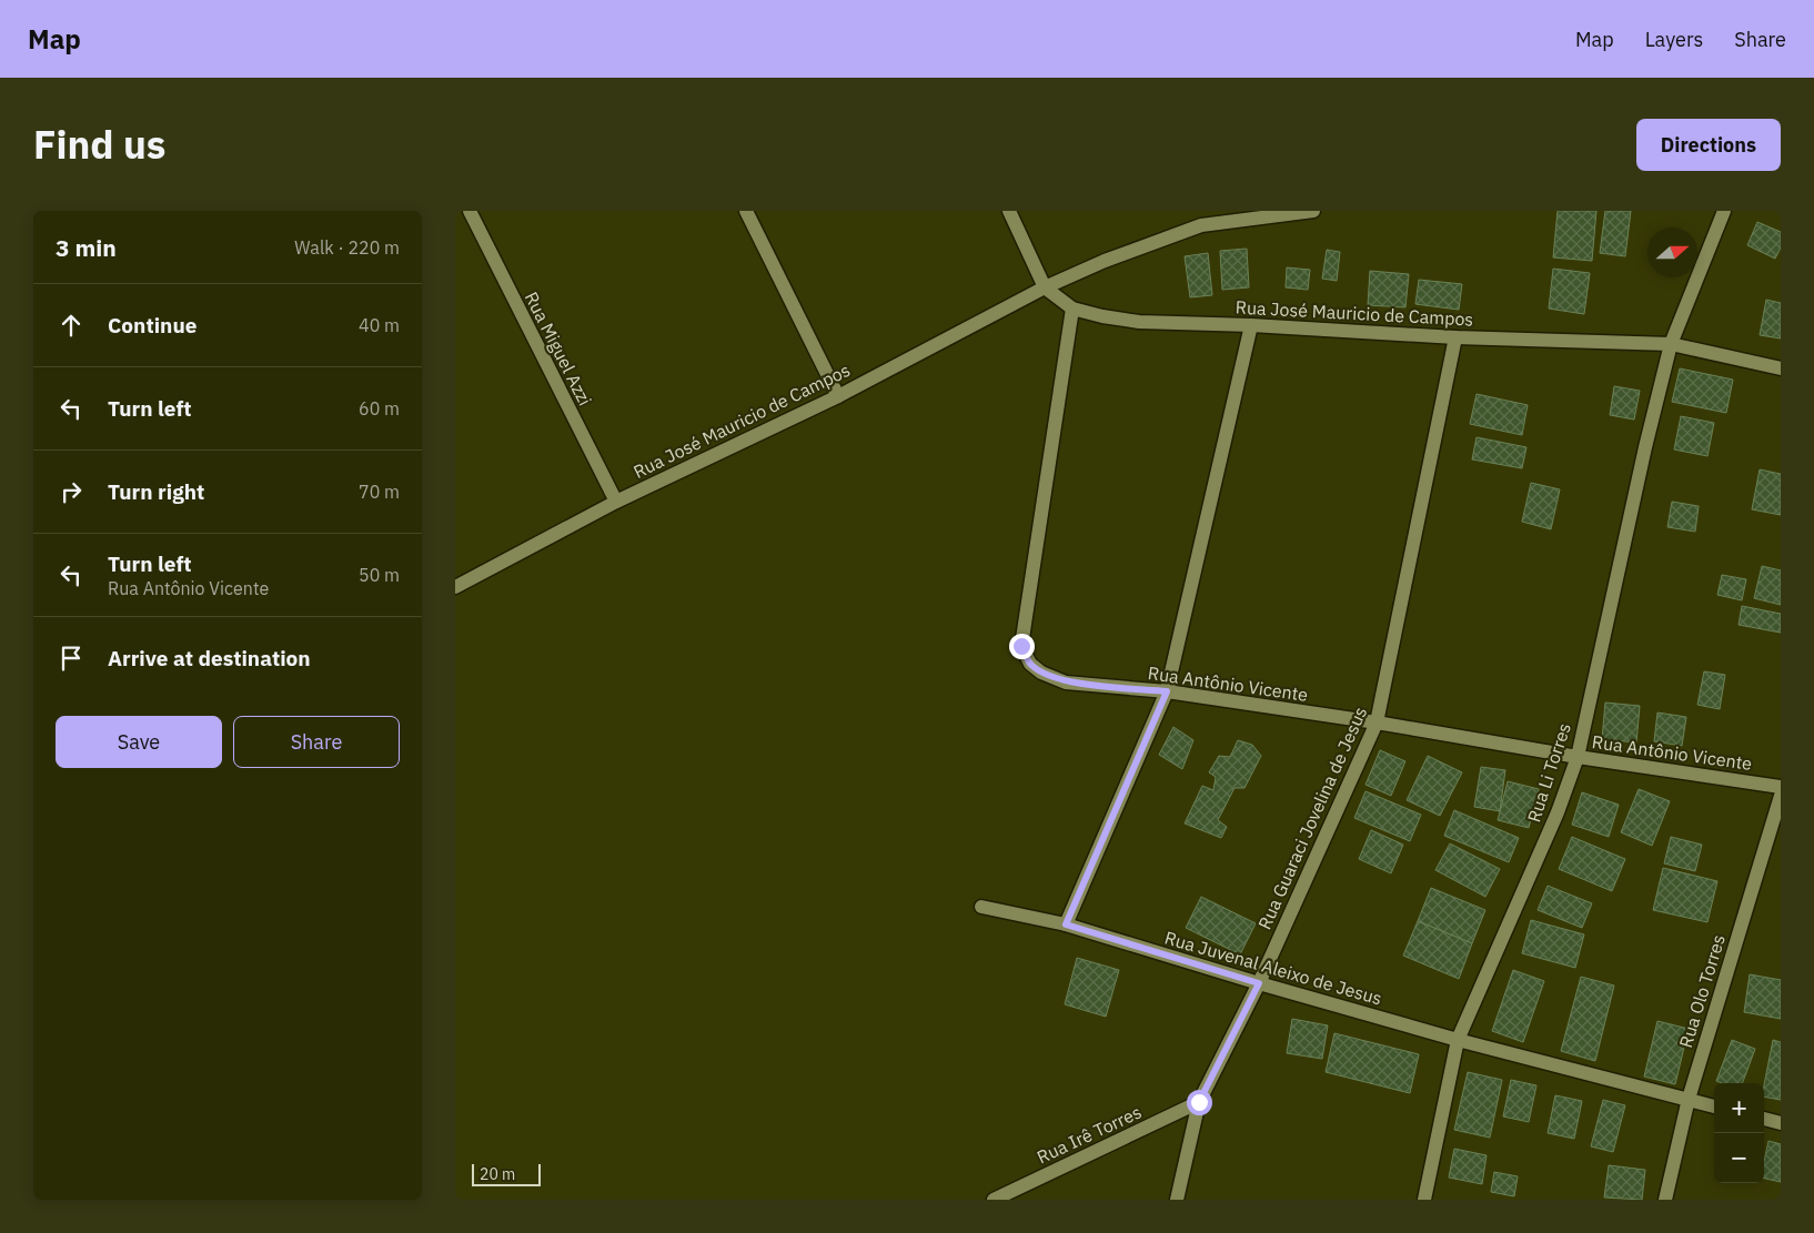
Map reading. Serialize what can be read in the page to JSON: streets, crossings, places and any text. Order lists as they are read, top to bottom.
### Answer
{
  "streets": {
    "street": [
      "Rua José Mauricio de Campos",
      "Rua Miguel Azzi",
      "Rua Antônio Vicente",
      "Rua Li Torres",
      "Rua Guaraci Jovelina de Jesus",
      "Rua Juvenal Aleixo de Jesus",
      "Rua Olo Torres",
      "Rua Irê Torres"
    ]
  },
  "crossings": [
    ["Rua José Mauricio de Campos", "Rua Miguel Azzi"],
    ["Rua José Mauricio de Campos", "Rua Antônio Vicente"],
    ["Rua José Mauricio de Campos", "Rua Li Torres"],
    ["Rua José Mauricio de Campos", "Rua Guaraci Jovelina de Jesus"],
    ["Rua Antônio Vicente", "Rua Li Torres"],
    ["Rua Antônio Vicente", "Rua Guaraci Jovelina de Jesus"],
    ["Rua Li Torres", "Rua Juvenal Aleixo de Jesus"],
    ["Rua Guaraci Jovelina de Jesus", "Rua Juvenal Aleixo de Jesus"],
    ["Rua Guaraci Jovelina de Jesus", "Rua Irê Torres"],
    ["Rua Juvenal Aleixo de Jesus", "Rua Olo Torres"]
  ],
  "scale_bar": "20 m",
  "north": "right",
  "page": {
    "header": "Map",
    "nav": ["Map", "Layers", "Share"],
    "title": "Find us",
    "buttons": [
      "Directions",
      ["Save", "Share"]
    ],
    "heading": ["3 min", "Walk · 220 m"],
    "list": [
      ["Continue", "40 m"],
      ["Turn left", "60 m"],
      ["Turn right", "70 m"],
      ["Turn left", "Rua Antônio Vicente", "50 m"],
      "Arrive at destination"
    ],
    "map_buttons": ["+", "−"],
    "scale": "20 m"
  }
}
